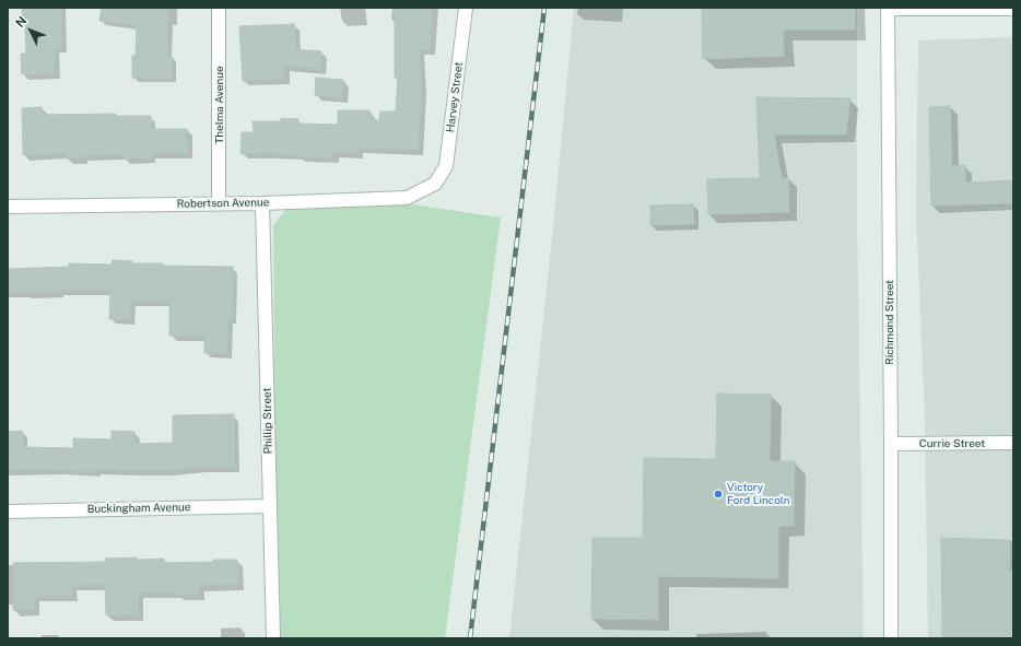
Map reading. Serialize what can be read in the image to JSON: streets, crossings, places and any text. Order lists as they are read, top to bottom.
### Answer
{
  "streets": {
    "street": [
      "Harvey Street",
      "Thelma Avenue",
      "Robertson Avenue",
      "Richmond Street",
      "Phillip Street",
      "Currie Street",
      "Buckingham Avenue"
    ]
  },
  "crossings": [
    ["Harvey Street", "Robertson Avenue"],
    ["Thelma Avenue", "Robertson Avenue"],
    ["Robertson Avenue", "Phillip Street"],
    ["Richmond Street", "Currie Street"],
    ["Phillip Street", "Buckingham Avenue"]
  ],
  "places": ["Victory Ford Lincoln"],
  "north": "top left"
}
